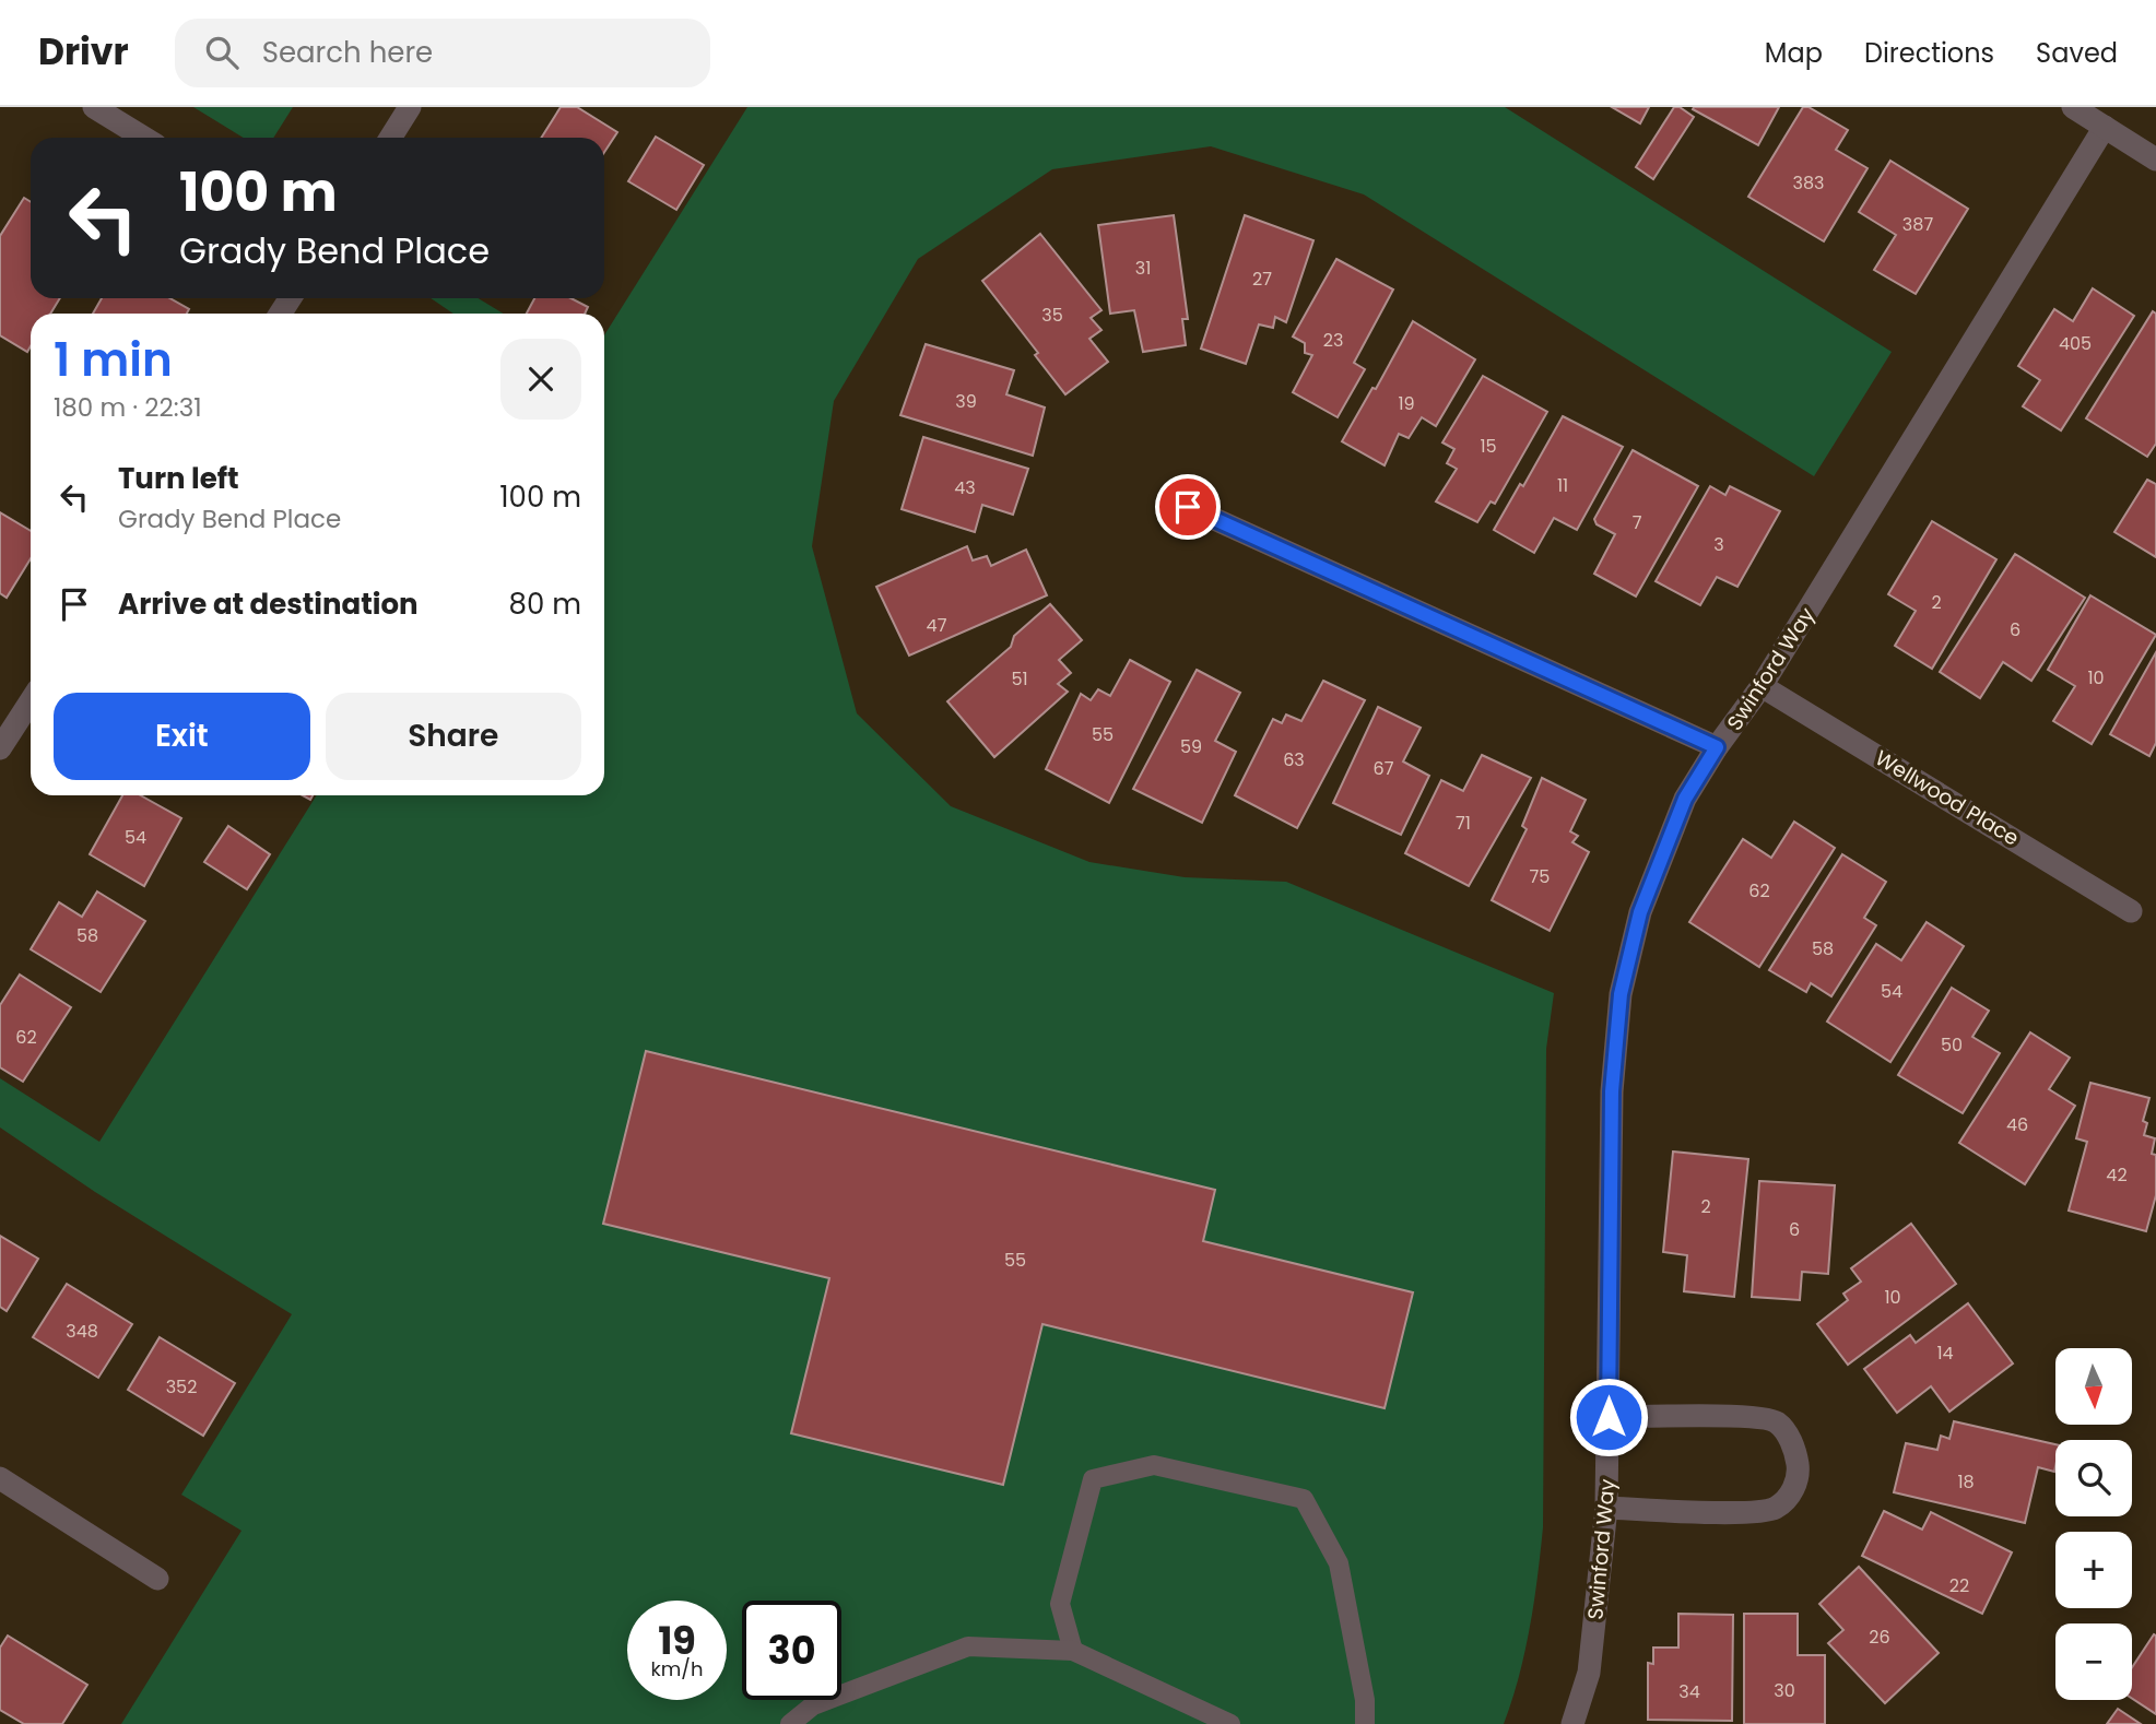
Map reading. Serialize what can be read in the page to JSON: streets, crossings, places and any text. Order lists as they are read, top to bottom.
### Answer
{
  "streets": {
    "street": ["Swinford Way", "Wellwood Place"]
  },
  "crossings": [
    ["Swinford Way", "Wellwood Place"]
  ],
  "house_numbers": [
    "383",
    "387",
    "31",
    "27",
    "35",
    "23",
    "405",
    "39",
    "19",
    "15",
    "11",
    "43",
    "7",
    "3",
    "2",
    "47",
    "6",
    "10",
    "51",
    "55",
    "59",
    "63",
    "67",
    "71",
    "54",
    "75",
    "62",
    "58",
    "58",
    "54",
    "62",
    "50",
    "46",
    "42",
    "2",
    "6",
    "55",
    "10",
    "348",
    "14",
    "352",
    "18",
    "22",
    "26",
    "30",
    "34"
  ],
  "north": "bottom",
  "page": {
    "header": "Drivr",
    "search": "Search here",
    "nav": ["Map", "Directions", "Saved"],
    "turn": ["100 m", "Grady Bend Place"],
    "heading": ["1 min", "180 m · 22:31"],
    "list": [
      {
        "name": "Turn left",
        "note": "Grady Bend Place",
        "value": "100 m"
      },
      {
        "name": "Arrive at destination",
        "value": "80 m"
      }
    ],
    "buttons": ["Exit", "Share"],
    "map_buttons": ["+", "−"],
    "speed": "19 km/h",
    "limit": "30"
  }
}
